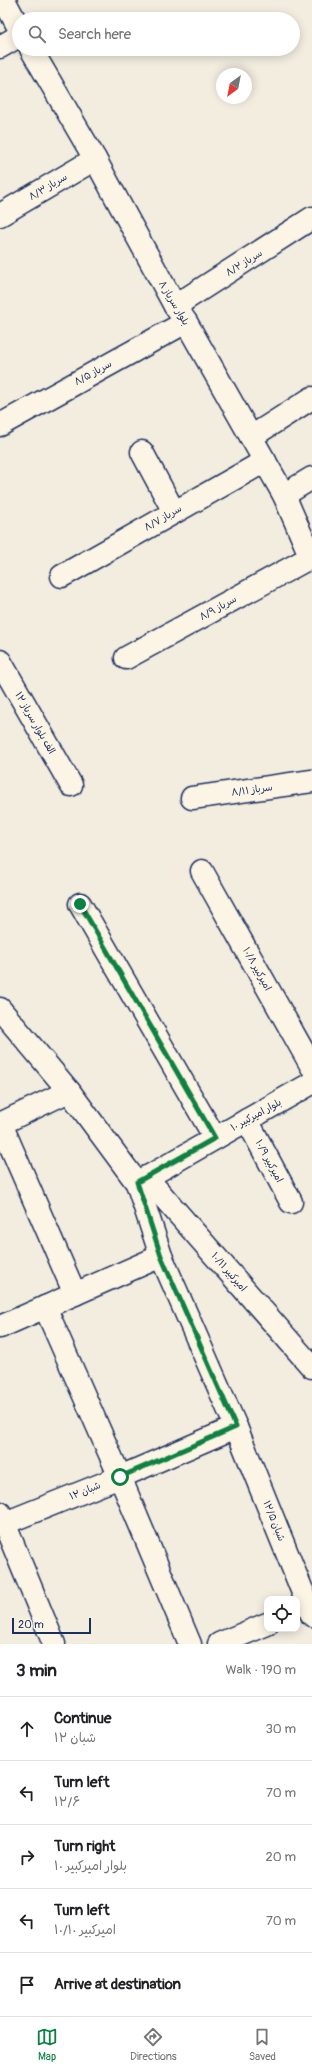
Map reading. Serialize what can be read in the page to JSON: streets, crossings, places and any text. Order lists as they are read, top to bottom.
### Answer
{
  "streets": {
    "street": [
      "۸/۳ سرباز",
      "۸/۲ سرباز",
      "۸ بلوار سرباز",
      "۸/۵ سرباز",
      "۸/۷ سرباز",
      "۸/۹ سرباز",
      "۱۲ الف بلوار سرباز",
      "۸/۱۱ سرباز",
      "۱۰/۸ امیرکبیر",
      "۱۰ بلوار امیرکبیر",
      "۱۰/۹ امیرکبیر",
      "۱۰/۱۱ امیرکبیر",
      "۱۲ شبان",
      "۱۲/۵ شبان"
    ]
  },
  "crossings": [
    ["۸/۳ سرباز", "۸ بلوار سرباز"],
    ["۸/۲ سرباز", "۸ بلوار سرباز"],
    ["۸/۲ سرباز", "۸/۵ سرباز"],
    ["۸ بلوار سرباز", "۸/۵ سرباز"],
    ["۸ بلوار سرباز", "۸/۷ سرباز"],
    ["۸ بلوار سرباز", "۸/۹ سرباز"],
    ["۱۰ بلوار امیرکبیر", "۱۰/۹ امیرکبیر"],
    ["۱۰ بلوار امیرکبیر", "۱۰/۱۱ امیرکبیر"],
    ["۱۰ بلوار امیرکبیر", "۱۲/۵ شبان"],
    ["۱۰/۱۱ امیرکبیر", "۱۲/۵ شبان"],
    ["۱۲ شبان", "۱۲/۵ شبان"]
  ],
  "scale_bar": "20 m",
  "north": "bottom left",
  "page": {
    "search": "Search here",
    "scale": "20 m",
    "heading": ["3 min", "Walk · 190 m"],
    "list": [
      ["Continue", "۱۲ شبان", "30 m"],
      ["Turn left", "۱۲/۶", "70 m"],
      ["Turn right", "۱۰ بلوار امیرکبیر", "20 m"],
      ["Turn left", "۱۰/۱۰ امیرکبیر", "70 m"],
      "Arrive at destination"
    ],
    "nav": ["Map", "Directions", "Saved"]
  }
}
